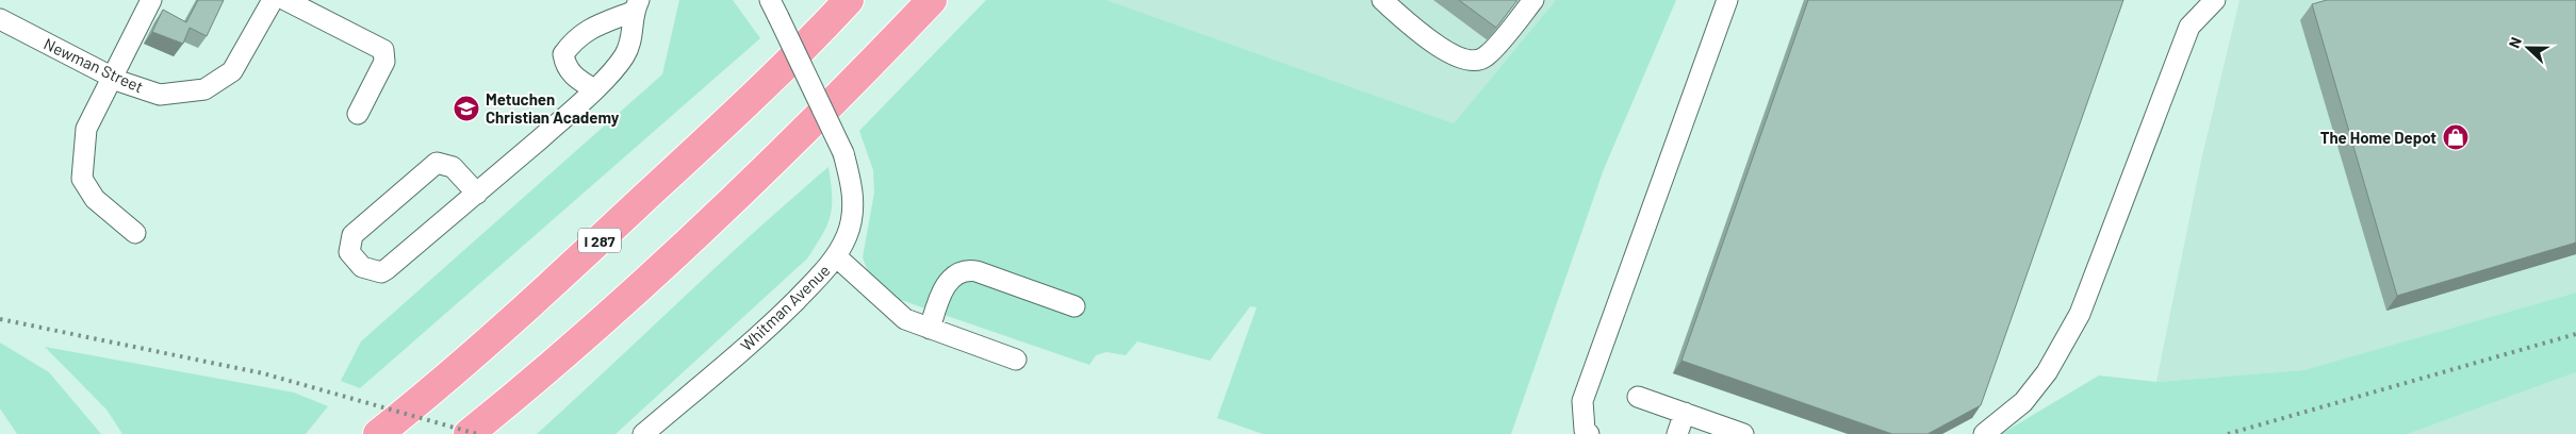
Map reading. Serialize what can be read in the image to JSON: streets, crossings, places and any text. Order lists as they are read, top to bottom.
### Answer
{
  "streets": {
    "highway": ["I 287"],
    "street": ["Newman Street", "Whitman Avenue"]
  },
  "places": {
    "school or university": ["Metuchen Christian Academy"],
    "shop": ["The Home Depot"]
  },
  "north": "left"
}
